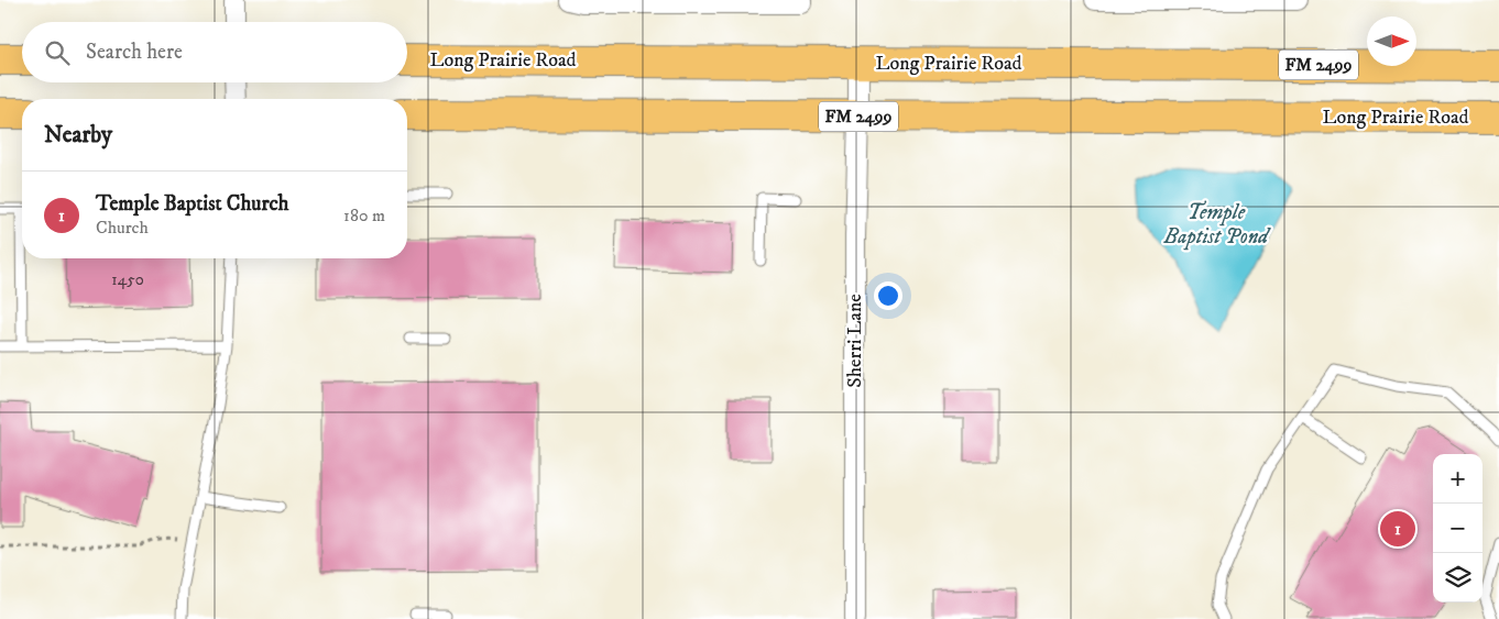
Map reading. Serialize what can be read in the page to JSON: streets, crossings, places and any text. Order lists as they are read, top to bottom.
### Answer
{
  "streets": {
    "main road": ["Long Prairie Road", "FM 2499"],
    "street": ["Sherri Lane"]
  },
  "crossings": [
    ["Long Prairie Road", "Sherri Lane"]
  ],
  "water": ["Temple Baptist Pond"],
  "house_numbers": ["1450"],
  "north": "right",
  "page": {
    "search": "Search here",
    "heading": "Nearby",
    "list": [
      {
        "mark": "1",
        "name": "Temple Baptist Church",
        "note": "Church",
        "value": "180 m"
      }
    ],
    "map_buttons": ["+", "−"],
    "pins": "1"
  }
}
